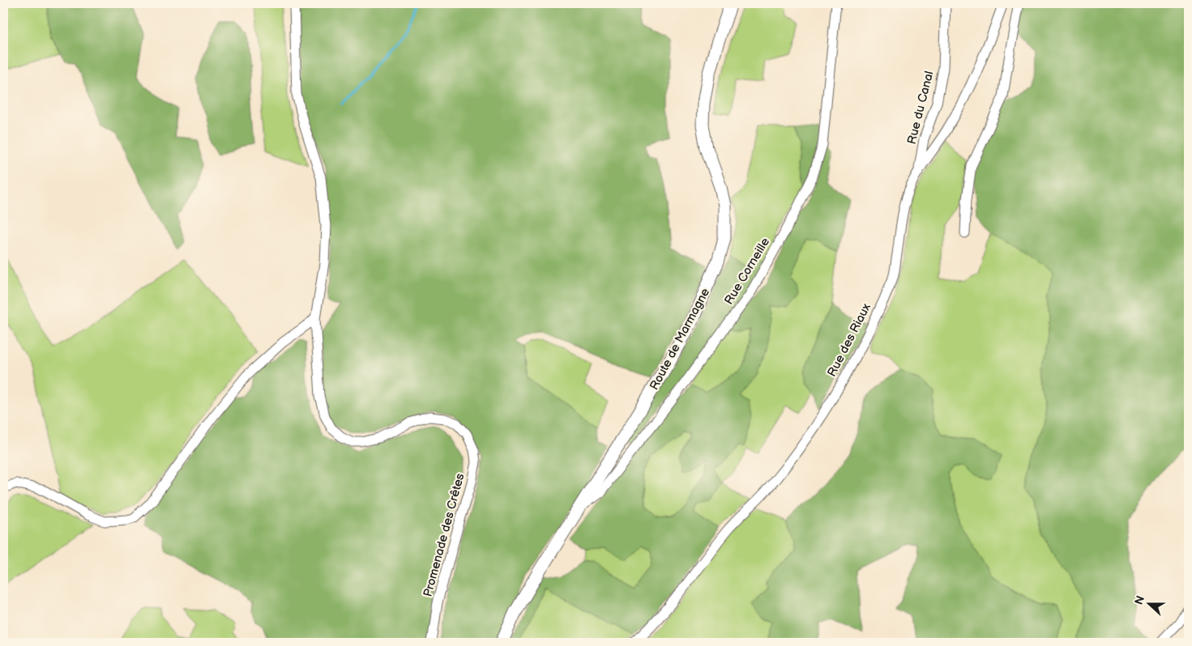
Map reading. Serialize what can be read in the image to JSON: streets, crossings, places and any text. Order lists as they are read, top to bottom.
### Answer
{
  "streets": {
    "street": [
      "Rue du Canal",
      "Rue Corneille",
      "Route de Marmagne",
      "Rue des Riaux",
      "Promenade des Crêtes"
    ]
  },
  "crossings": [
    ["Rue du Canal", "Rue des Riaux"],
    ["Rue Corneille", "Route de Marmagne"]
  ],
  "north": "left"
}
